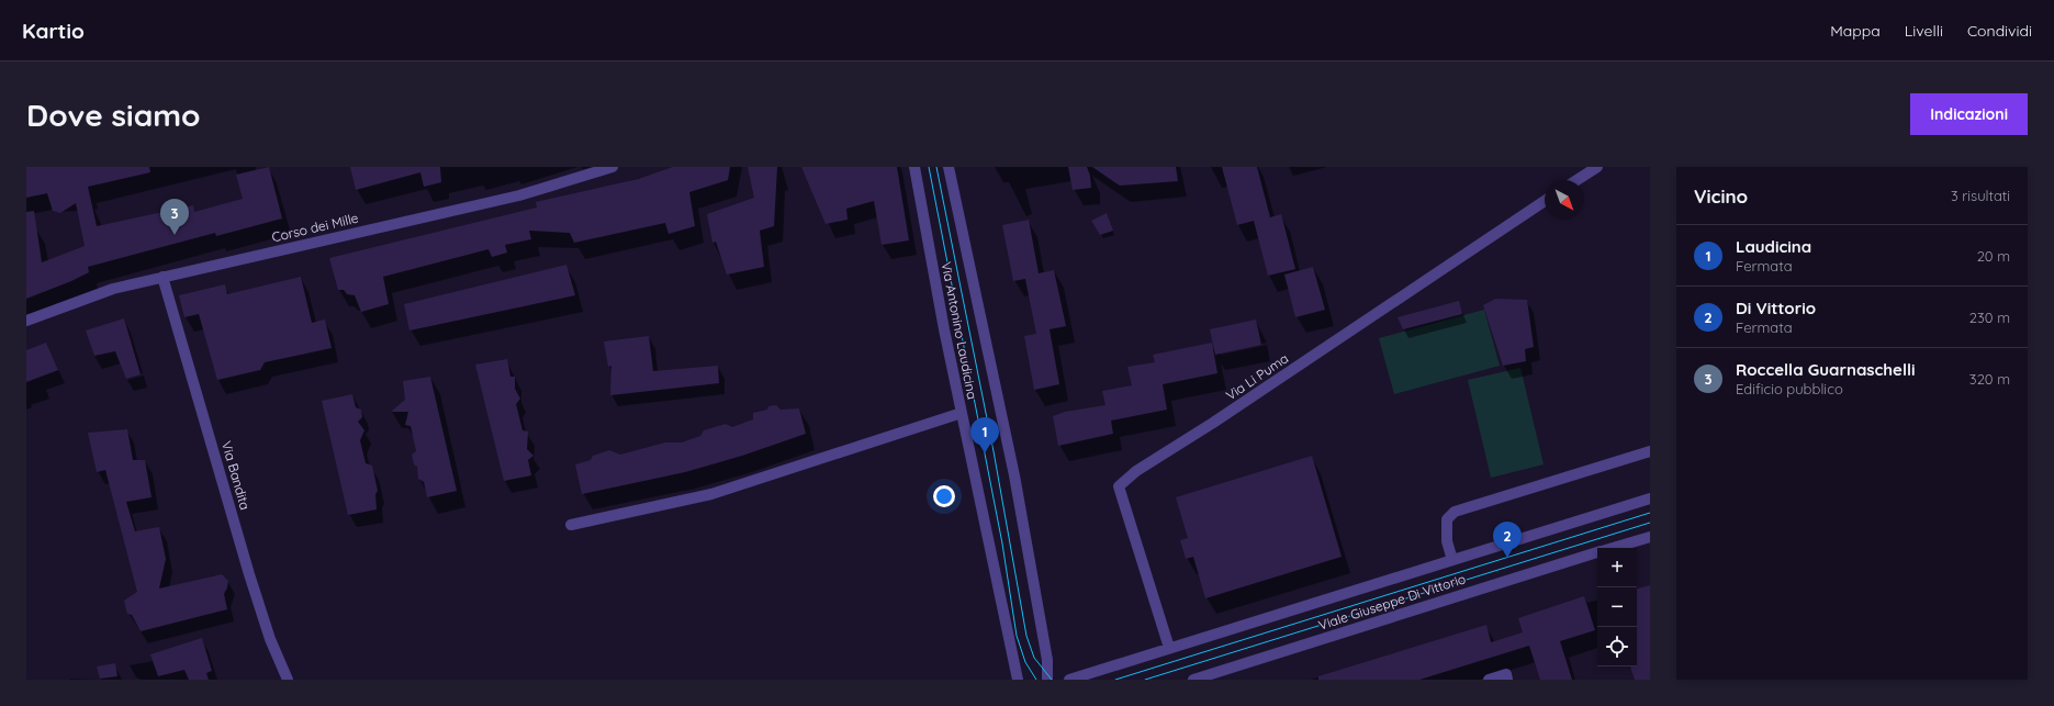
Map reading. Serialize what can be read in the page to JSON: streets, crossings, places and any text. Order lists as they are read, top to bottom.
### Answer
{
  "streets": {
    "street": [
      "Corso dei Mille",
      "Via Antonino Laudicina",
      "Via Li Puma",
      "Via Bandita",
      "Viale Giuseppe Di Vittorio"
    ]
  },
  "crossings": [
    ["Corso dei Mille", "Via Bandita"],
    ["Via Li Puma", "Viale Giuseppe Di Vittorio"]
  ],
  "north": "bottom right",
  "page": {
    "header": "Kartio",
    "nav": ["Mappa", "Livelli", "Condividi"],
    "buttons": "Indicazioni",
    "title": "Dove siamo",
    "heading": ["Vicino", "3 risultati"],
    "pins": ["3", "1", "2"],
    "list": [
      {
        "mark": "1",
        "name": "Laudicina",
        "note": "Fermata",
        "value": "20 m"
      },
      {
        "mark": "2",
        "name": "Di Vittorio",
        "note": "Fermata",
        "value": "230 m"
      },
      {
        "mark": "3",
        "name": "Roccella Guarnaschelli",
        "note": "Edificio pubblico",
        "value": "320 m"
      }
    ],
    "map_buttons": ["+", "−"]
  }
}
